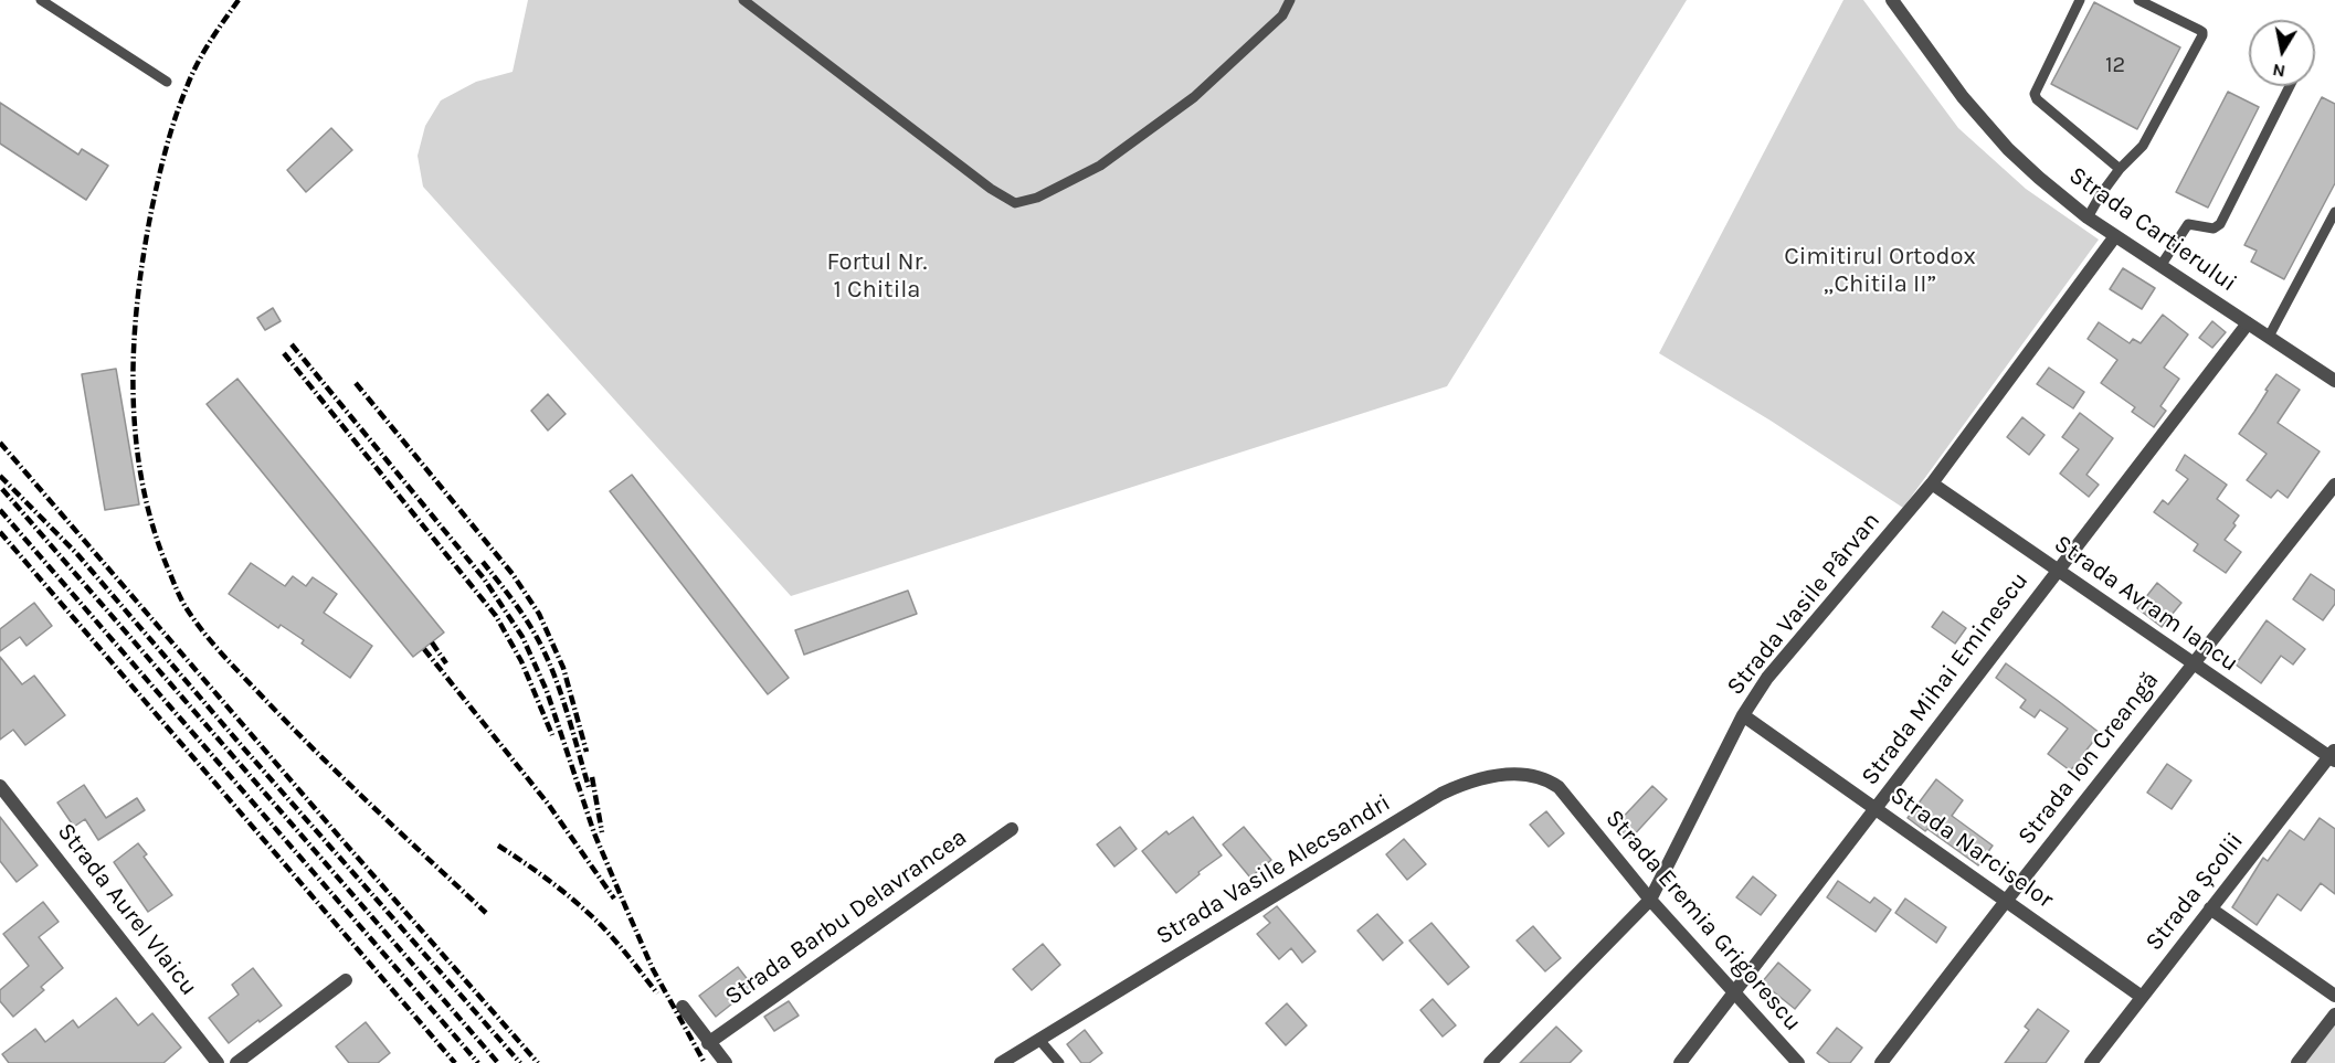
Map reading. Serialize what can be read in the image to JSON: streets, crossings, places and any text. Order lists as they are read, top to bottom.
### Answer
{
  "streets": {
    "street": [
      "Strada Cartierului",
      "Strada Vasile Pârvan",
      "Strada Avram Iancu",
      "Strada Mihai Eminescu",
      "Strada Ion Creangă",
      "Strada Narciselor",
      "Strada Vasile Alecsandri",
      "Strada Școlii",
      "Strada Aurel Vlaicu",
      "Strada Barbu Delavrancea",
      "Strada Eremia Grigorescu"
    ]
  },
  "crossings": [
    ["Strada Cartierului", "Strada Vasile Pârvan"],
    ["Strada Cartierului", "Strada Mihai Eminescu"],
    ["Strada Vasile Pârvan", "Strada Avram Iancu"],
    ["Strada Vasile Pârvan", "Strada Narciselor"],
    ["Strada Vasile Pârvan", "Strada Eremia Grigorescu"],
    ["Strada Avram Iancu", "Strada Mihai Eminescu"],
    ["Strada Avram Iancu", "Strada Ion Creangă"],
    ["Strada Avram Iancu", "Strada Școlii"],
    ["Strada Mihai Eminescu", "Strada Narciselor"],
    ["Strada Mihai Eminescu", "Strada Eremia Grigorescu"],
    ["Strada Ion Creangă", "Strada Narciselor"],
    ["Strada Narciselor", "Strada Școlii"],
    ["Strada Vasile Alecsandri", "Strada Eremia Grigorescu"]
  ],
  "parks": ["Cimitirul Ortodox „Chitila II”", "Fortul Nr. 1 Chitila"],
  "house_numbers": ["12"],
  "north": "bottom"
}
